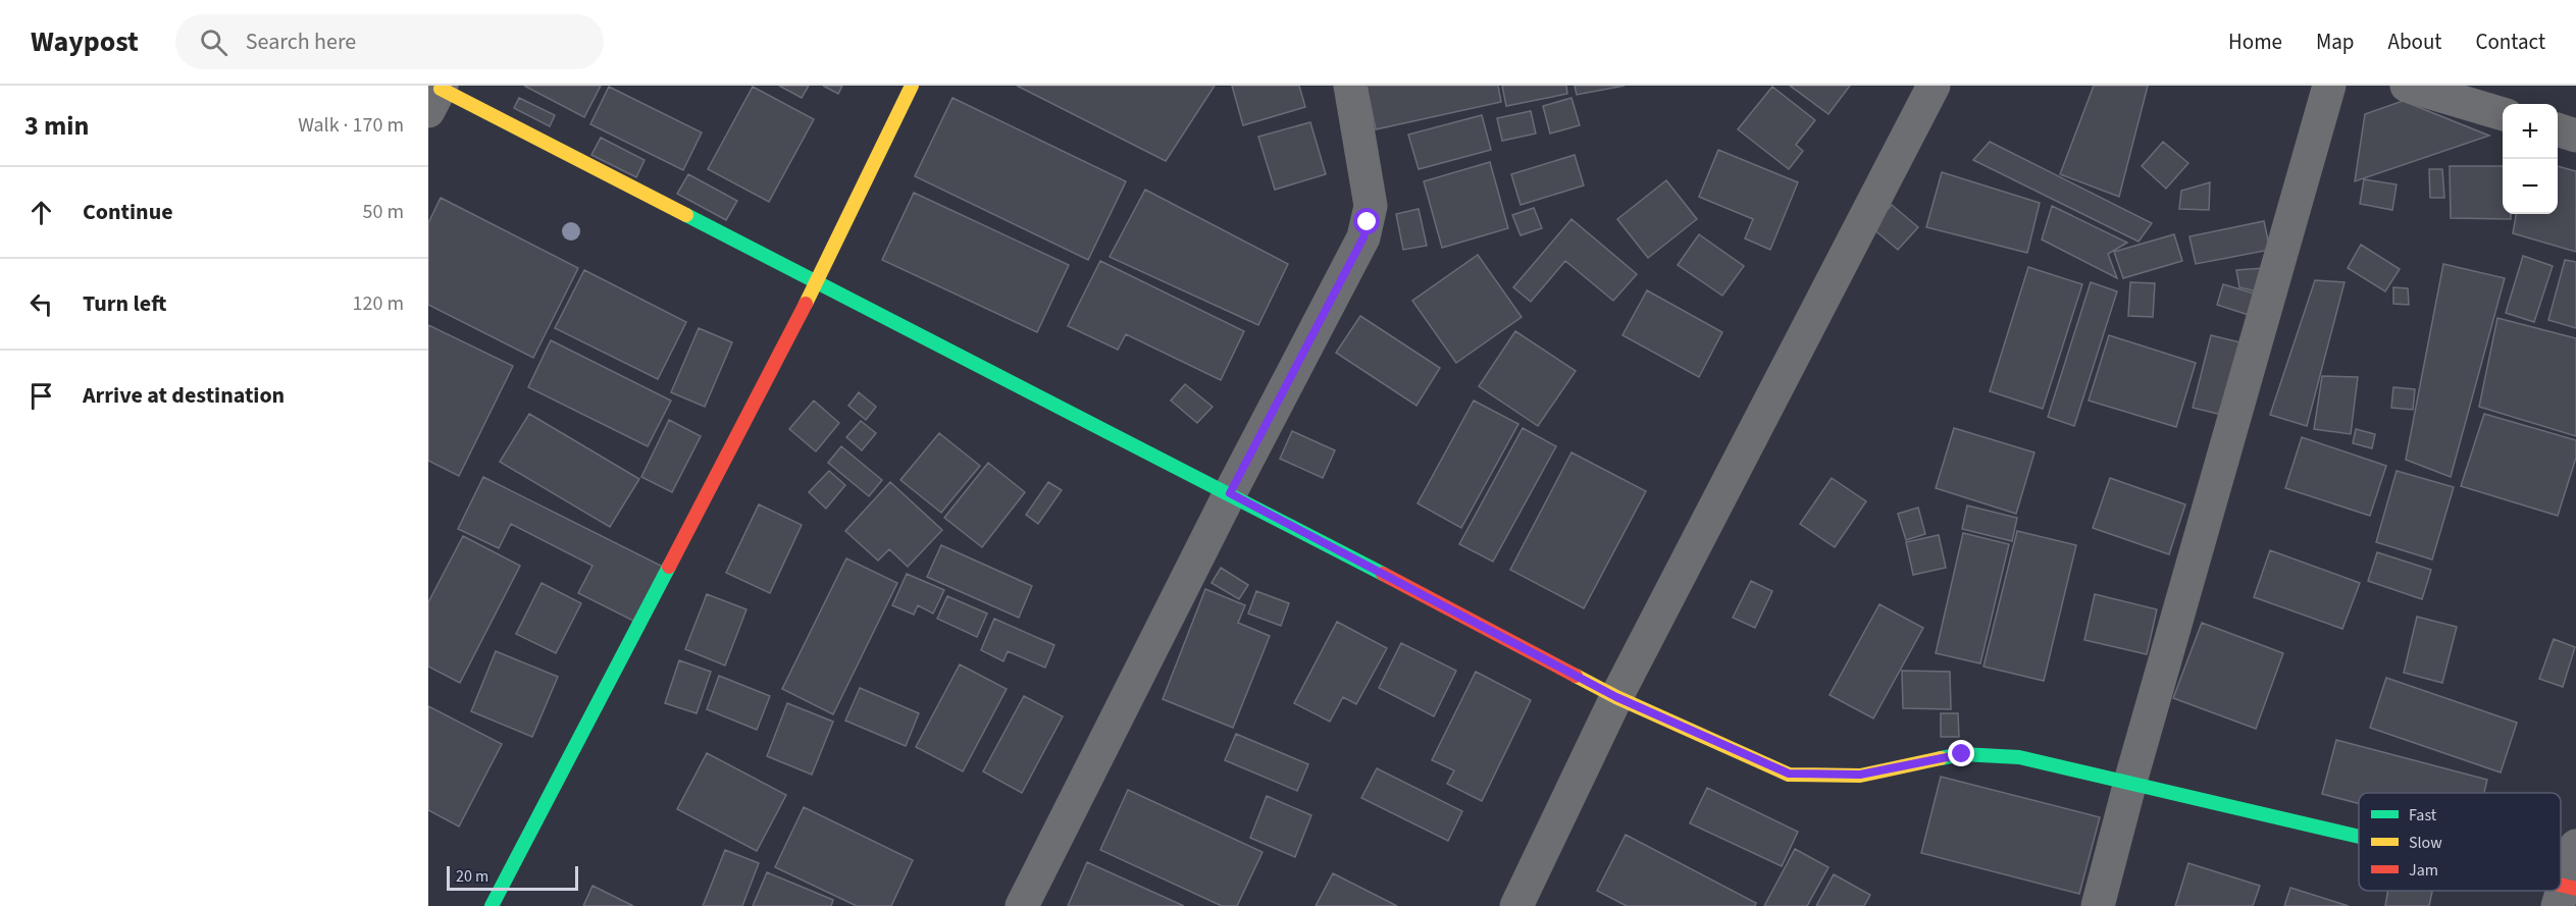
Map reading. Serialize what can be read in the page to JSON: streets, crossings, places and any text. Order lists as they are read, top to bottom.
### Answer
{
  "legend": ["Fast", "Slow", "Jam"],
  "scale_bar": "20 m",
  "page": {
    "header": "Waypost",
    "search": "Search here",
    "nav": [
      "Home",
      "Map",
      "About",
      "Contact"
    ],
    "heading": ["3 min", "Walk · 170 m"],
    "map_buttons": ["+", "−"],
    "list": [
      ["Continue", "50 m"],
      ["Turn left", "120 m"],
      "Arrive at destination"
    ],
    "scale": "20 m"
  }
}
